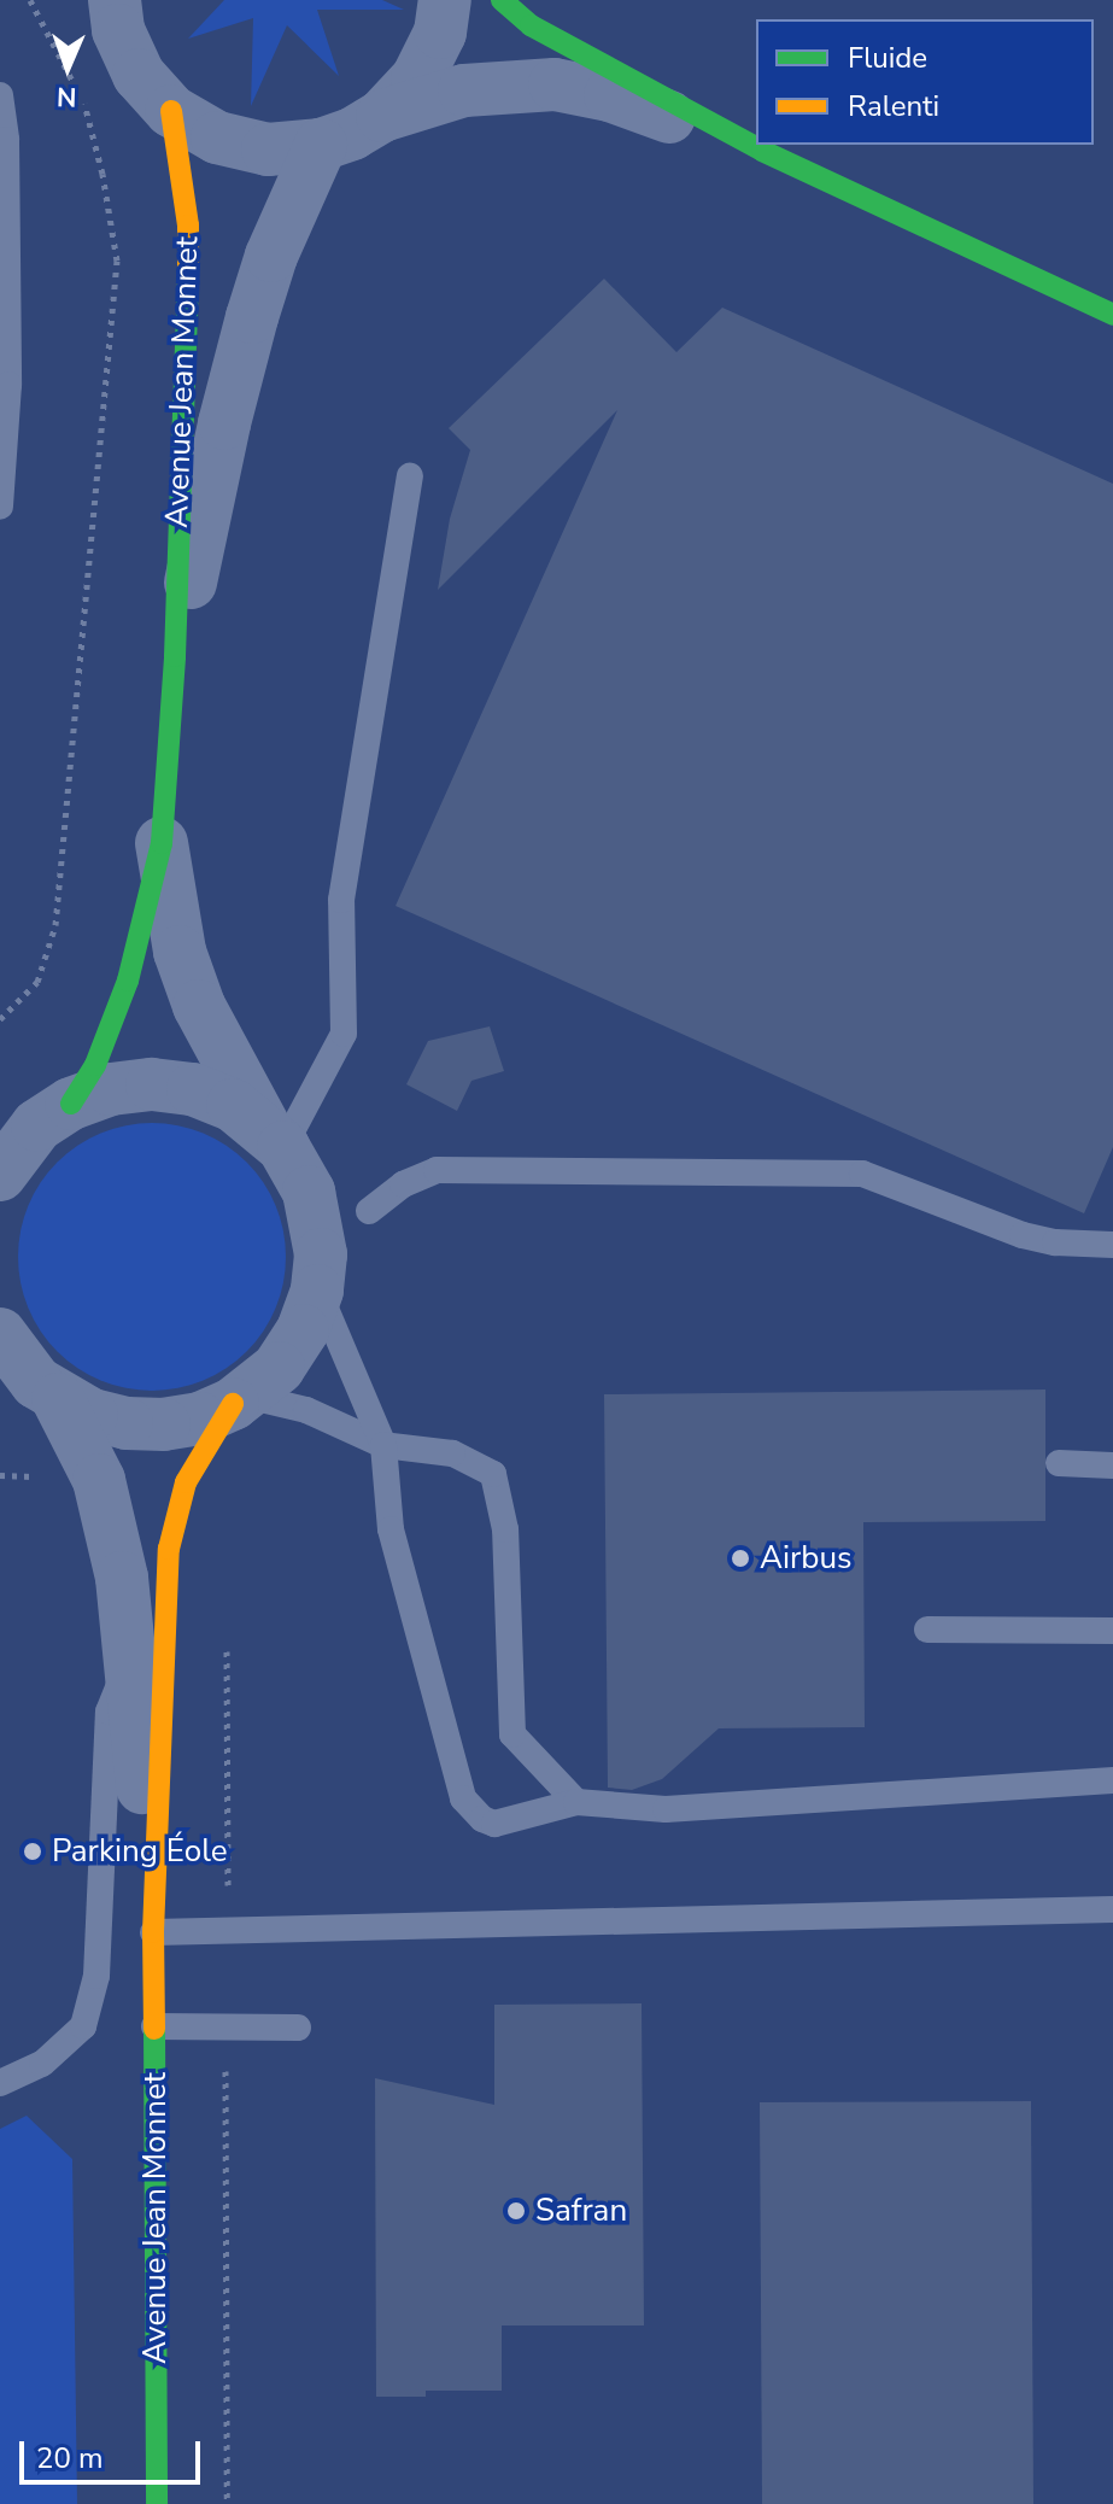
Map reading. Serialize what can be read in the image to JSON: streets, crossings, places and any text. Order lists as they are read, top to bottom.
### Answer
{
  "streets": {
    "street": ["Avenue Jean Monnet"]
  },
  "places": ["Airbus", "Parking Éole", "Safran"],
  "legend": ["Fluide", "Ralenti"],
  "scale_bar": "20 m",
  "north": "bottom"
}
